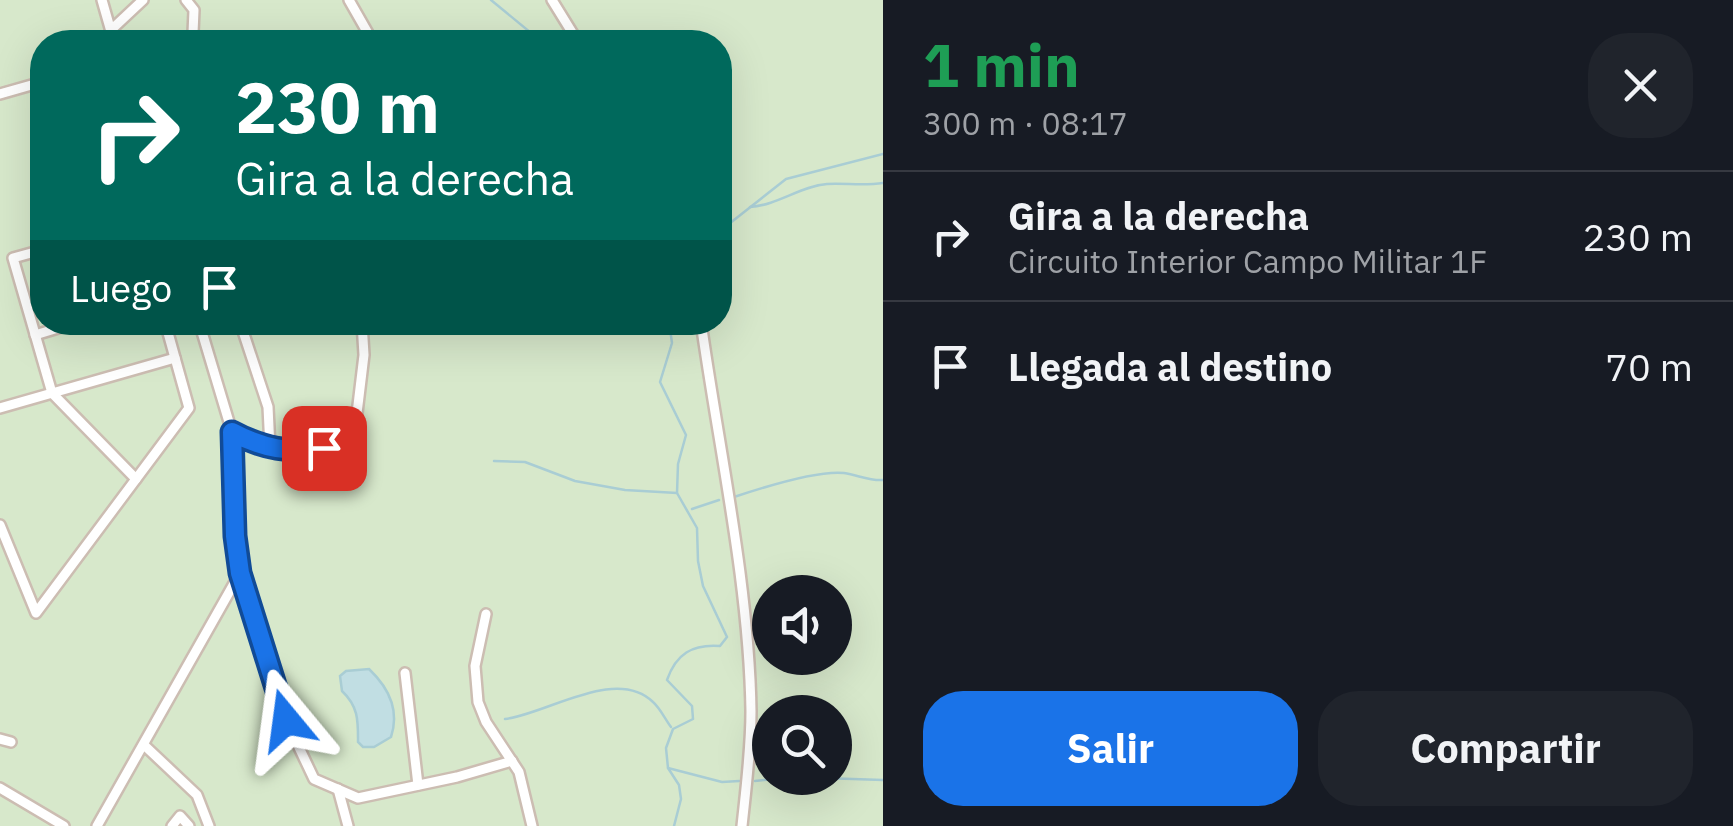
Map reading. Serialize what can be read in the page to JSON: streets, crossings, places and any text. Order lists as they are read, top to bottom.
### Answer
{
  "page": {
    "heading": ["1 min", "300 m · 08:17"],
    "turn": ["230 m", "Gira a la derecha"],
    "list": [
      {
        "name": "Gira a la derecha",
        "note": "Circuito Interior Campo Militar 1F",
        "value": "230 m"
      },
      {
        "name": "Llegada al destino",
        "value": "70 m"
      }
    ],
    "then": "Luego",
    "buttons": ["Salir", "Compartir"]
  }
}
